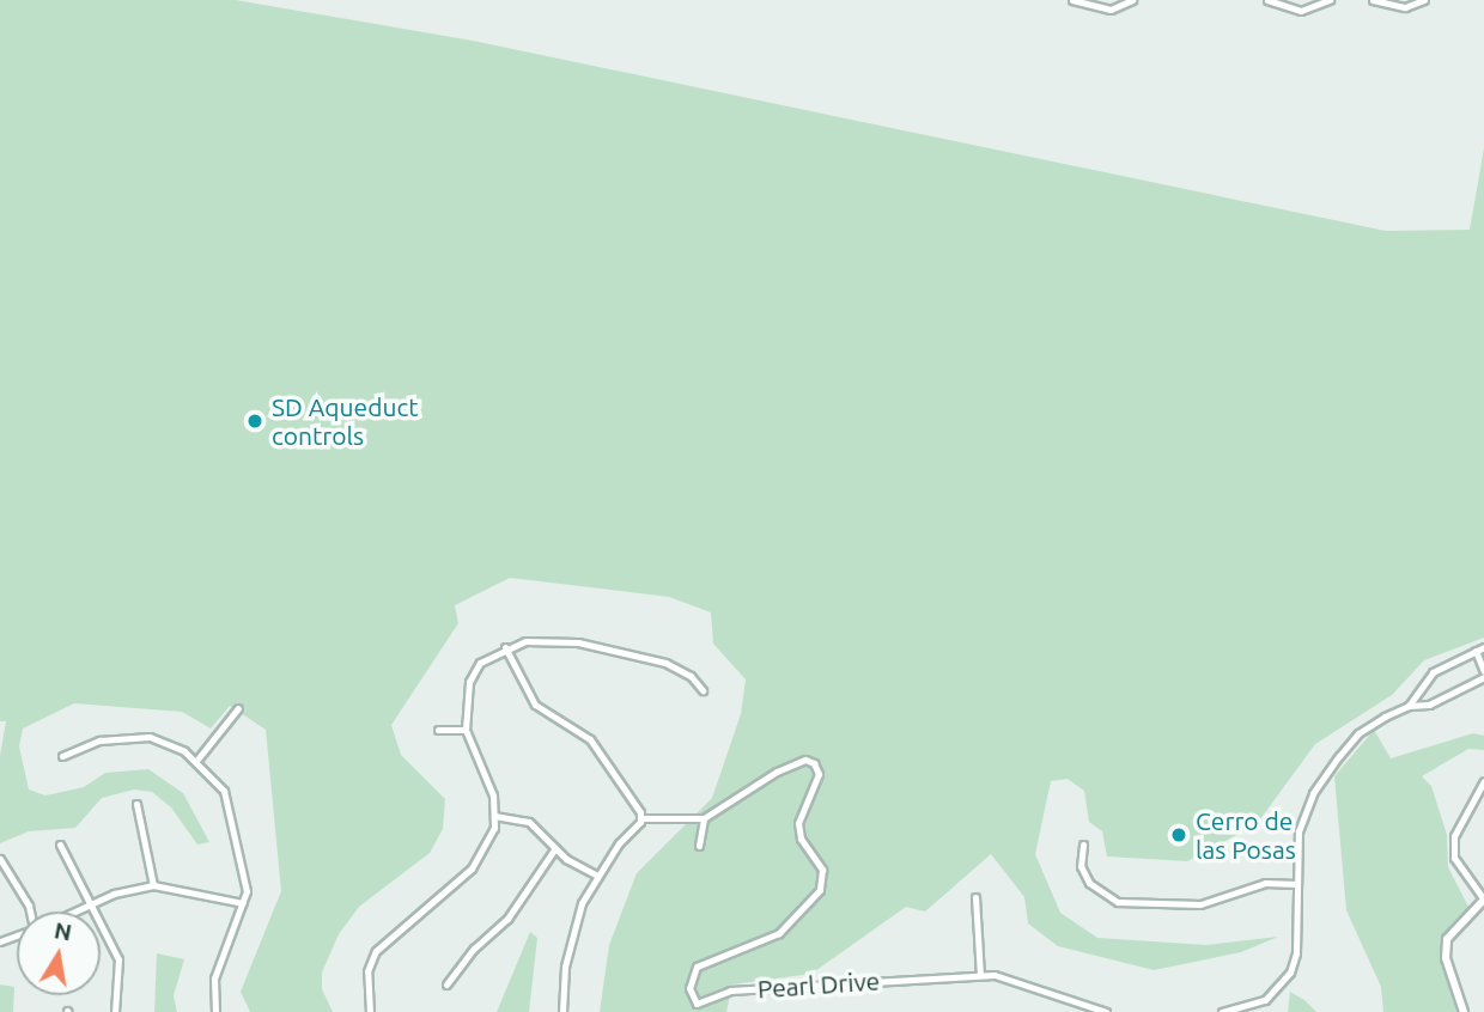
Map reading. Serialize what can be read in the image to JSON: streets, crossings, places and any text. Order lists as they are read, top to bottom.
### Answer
{
  "streets": {
    "street": ["Pearl Drive"]
  },
  "places": ["SD Aqueduct controls", "Cerro de las Posas"],
  "north": "top"
}
